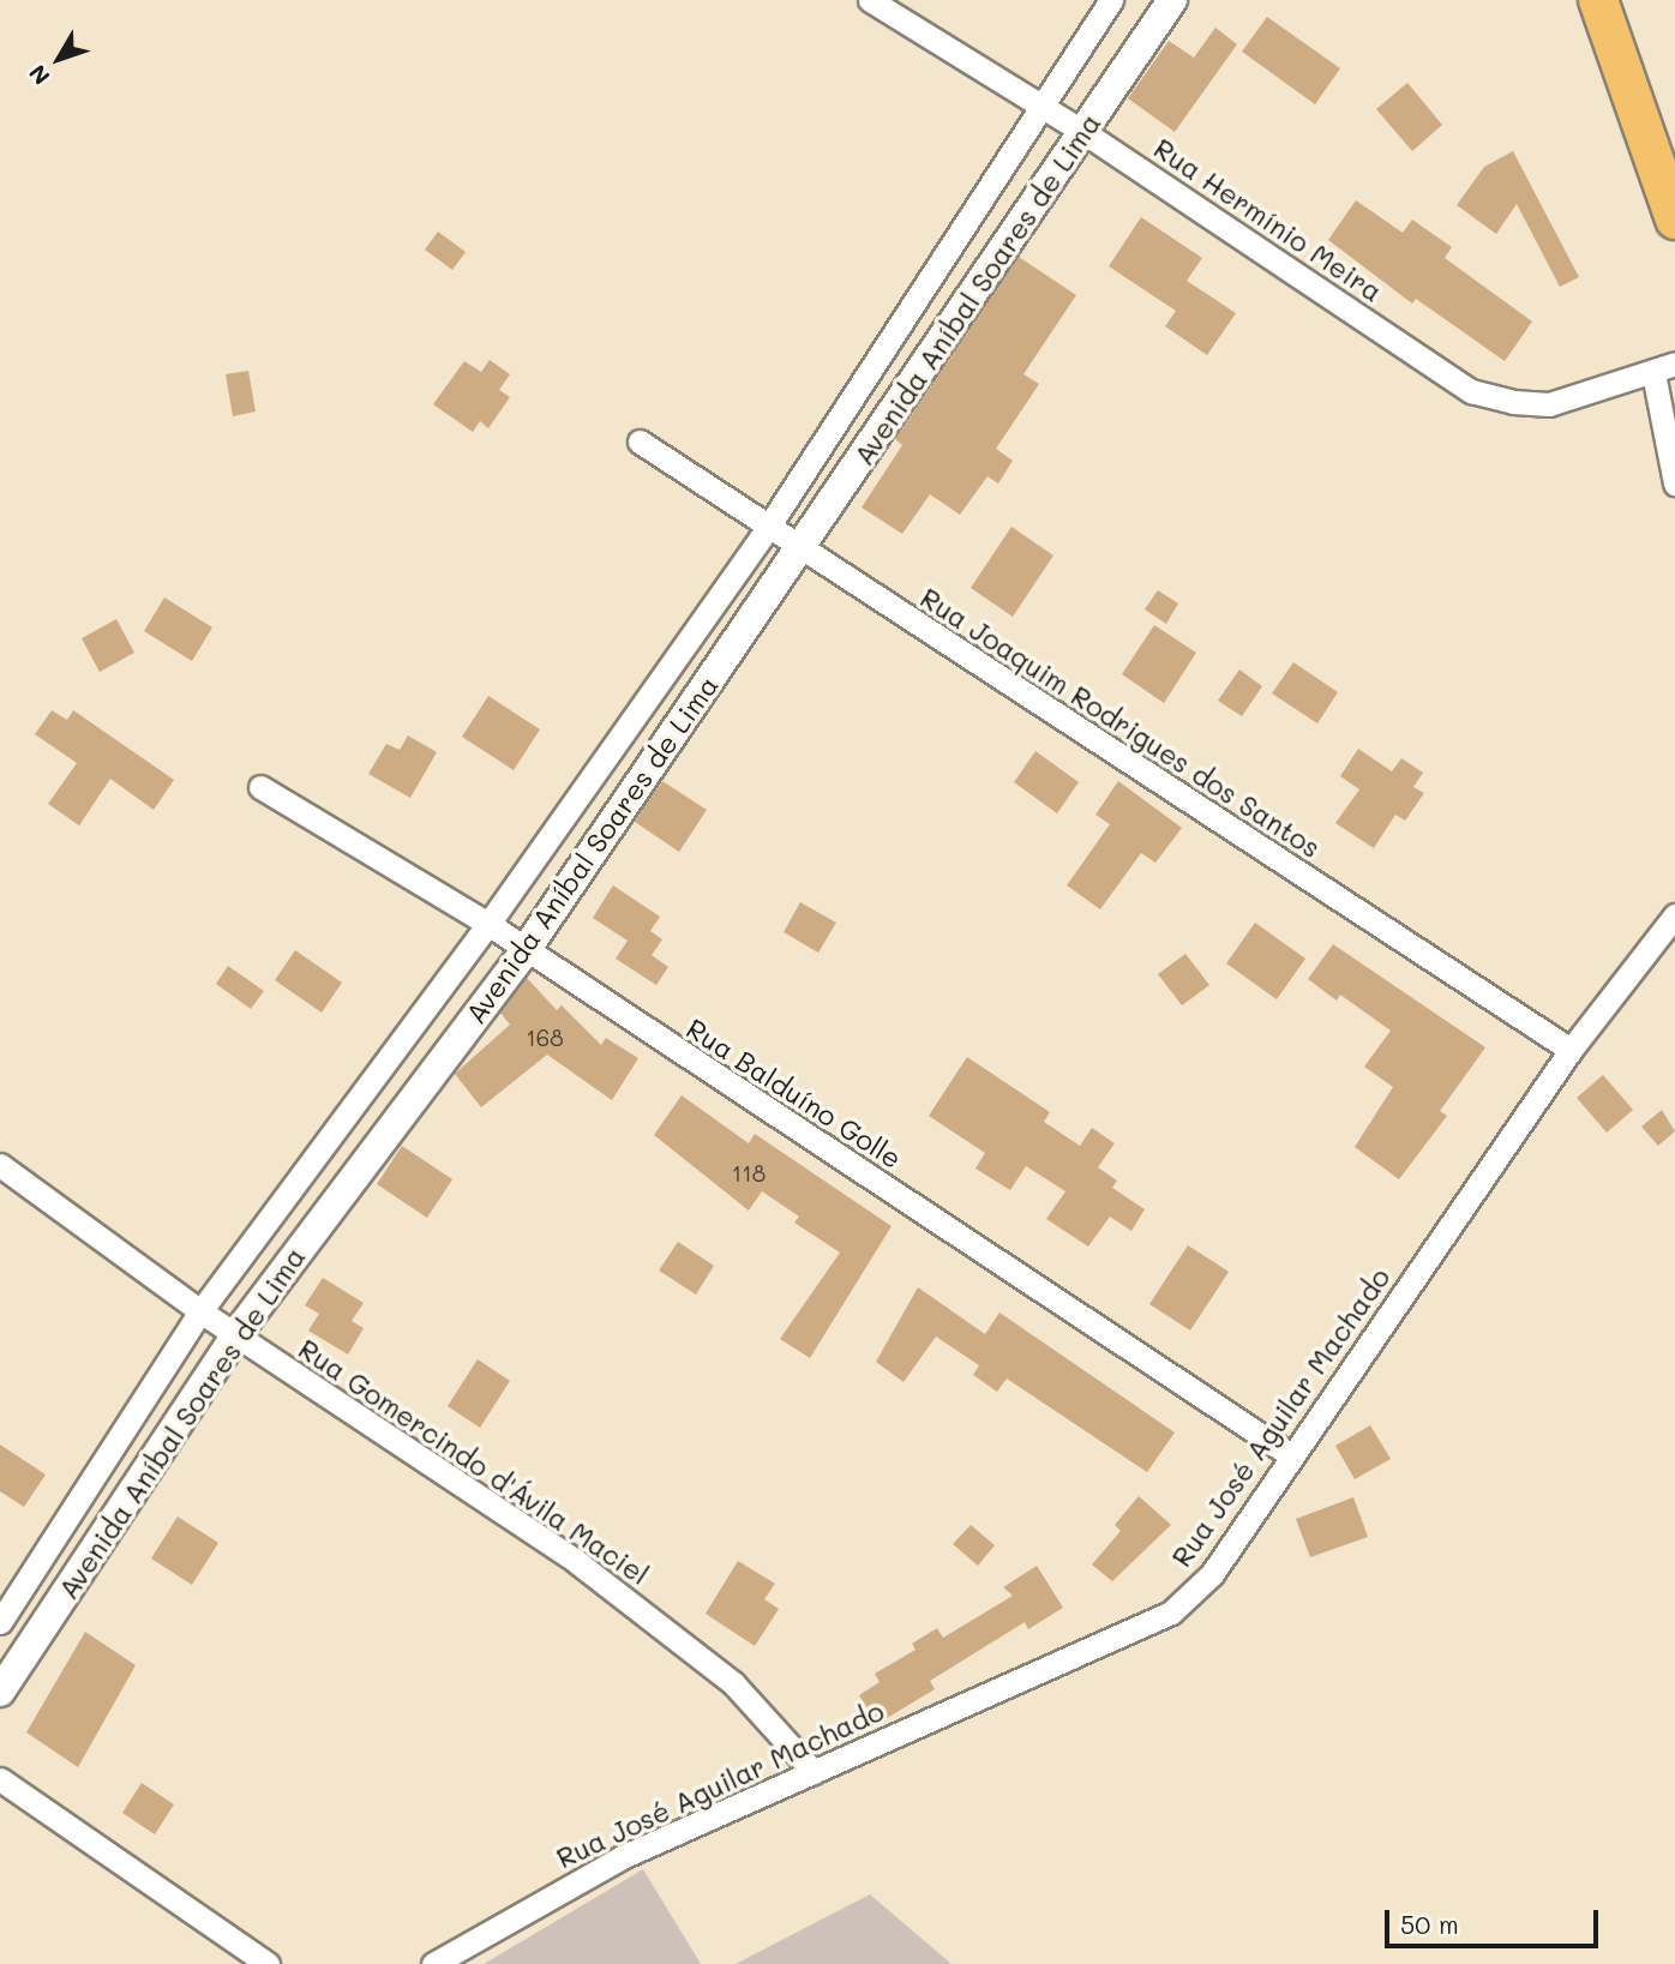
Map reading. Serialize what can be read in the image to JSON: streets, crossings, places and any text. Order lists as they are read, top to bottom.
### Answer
{
  "streets": {
    "street": [
      "Rua Hermínio Meira",
      "Avenida Aníbal Soares de Lima",
      "Rua Joaquim Rodrigues dos Santos",
      "Rua Balduíno Golle",
      "Rua José Aguilar Machado",
      "Rua Gomercindo d'Ávila Maciel"
    ]
  },
  "crossings": [
    ["Rua Hermínio Meira", "Avenida Aníbal Soares de Lima"],
    ["Avenida Aníbal Soares de Lima", "Rua Joaquim Rodrigues dos Santos"],
    ["Avenida Aníbal Soares de Lima", "Rua Balduíno Golle"],
    ["Avenida Aníbal Soares de Lima", "Rua Gomercindo d'Ávila Maciel"],
    ["Rua Joaquim Rodrigues dos Santos", "Rua José Aguilar Machado"],
    ["Rua Balduíno Golle", "Rua José Aguilar Machado"],
    ["Rua José Aguilar Machado", "Rua Gomercindo d'Ávila Maciel"]
  ],
  "house_numbers": ["168", "118"],
  "scale_bar": "50 m",
  "north": "bottom left"
}
